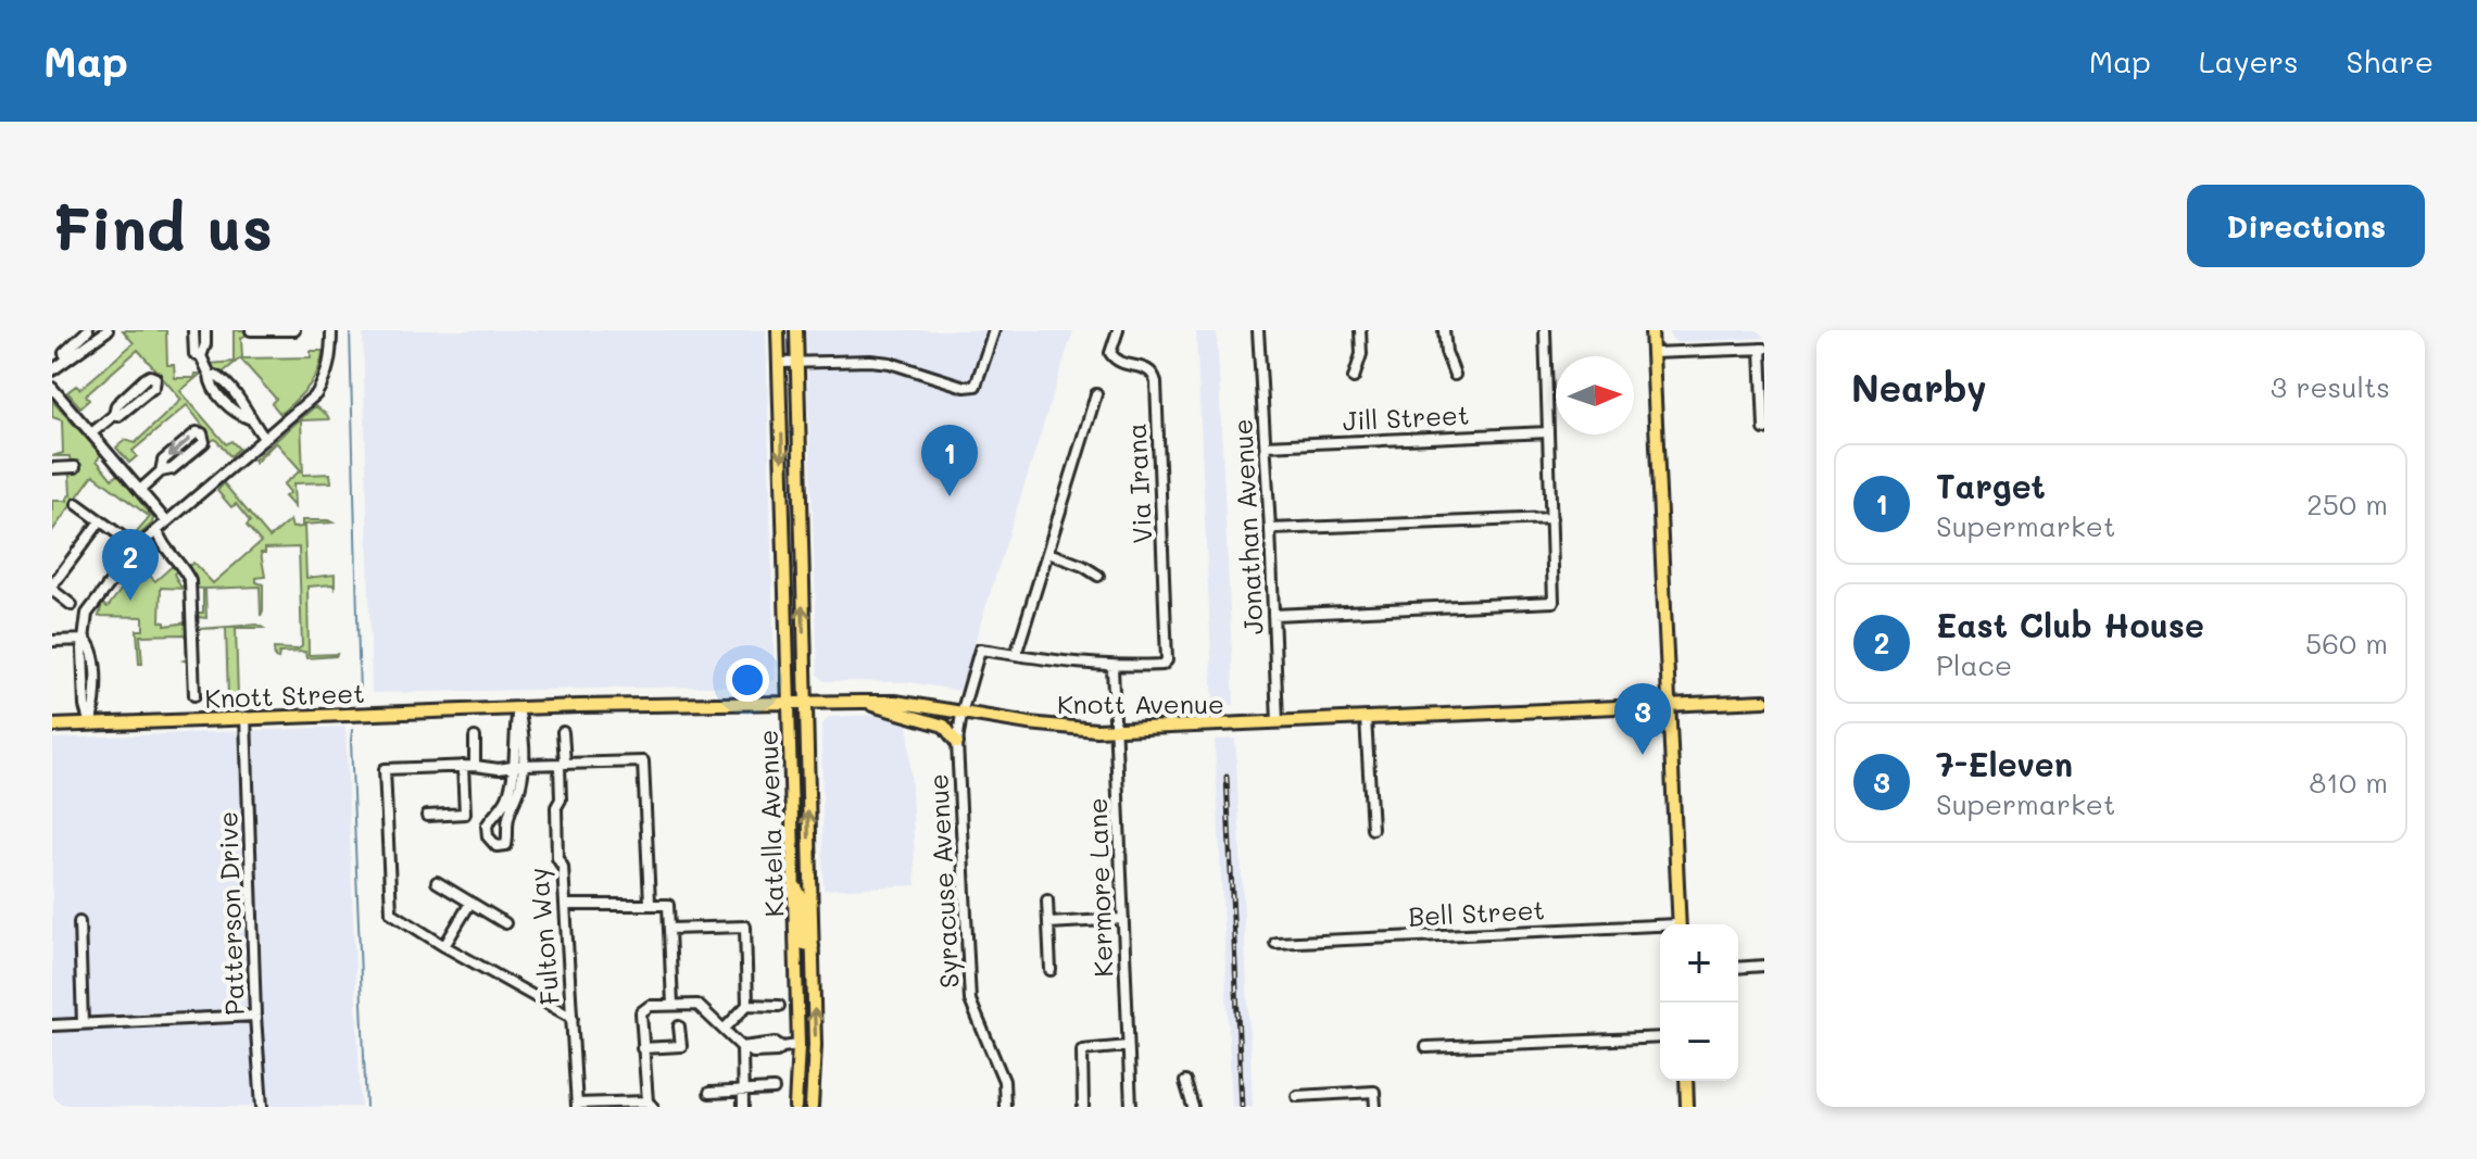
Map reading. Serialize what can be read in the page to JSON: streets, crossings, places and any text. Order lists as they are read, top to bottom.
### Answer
{
  "streets": {
    "main road": ["Knott Street", "Knott Avenue", "Katella Avenue"],
    "street": [
      "Jill Street",
      "Via Irana",
      "Jonathan Avenue",
      "Syracuse Avenue",
      "Kermore Lane",
      "Bell Street",
      "Patterson Drive",
      "Fulton Way"
    ]
  },
  "crossings": [
    ["Jill Street", "Jonathan Avenue"],
    ["Via Irana", "Kermore Lane"],
    ["Jonathan Avenue", "Knott Avenue"],
    ["Knott Street", "Knott Avenue"],
    ["Knott Street", "Patterson Drive"],
    ["Knott Avenue", "Katella Avenue"],
    ["Knott Avenue", "Syracuse Avenue"],
    ["Knott Avenue", "Kermore Lane"]
  ],
  "north": "right",
  "page": {
    "header": "Map",
    "nav": ["Map", "Layers", "Share"],
    "buttons": "Directions",
    "title": "Find us",
    "heading": ["Nearby", "3 results"],
    "pins": ["1", "2", "3"],
    "list": [
      {
        "mark": "1",
        "name": "Target",
        "note": "Supermarket",
        "value": "250 m"
      },
      {
        "mark": "2",
        "name": "East Club House",
        "note": "Place",
        "value": "560 m"
      },
      {
        "mark": "3",
        "name": "7-Eleven",
        "note": "Supermarket",
        "value": "810 m"
      }
    ],
    "map_buttons": ["+", "−"]
  }
}
